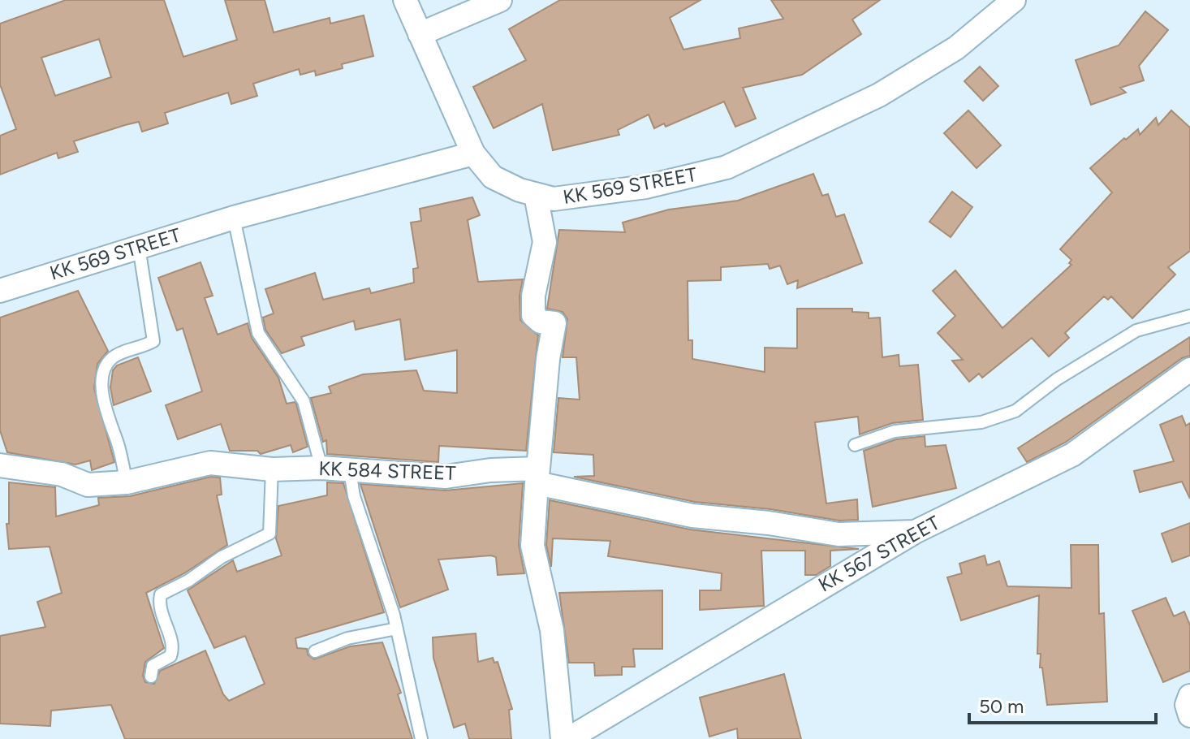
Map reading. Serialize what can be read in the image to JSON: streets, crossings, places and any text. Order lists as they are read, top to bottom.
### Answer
{
  "streets": {
    "street": ["KK 569 STREET", "KK 584 STREET", "KK 567 STREET"]
  },
  "crossings": [
    ["KK 584 STREET", "KK 567 STREET"]
  ],
  "scale_bar": "50 m"
}
